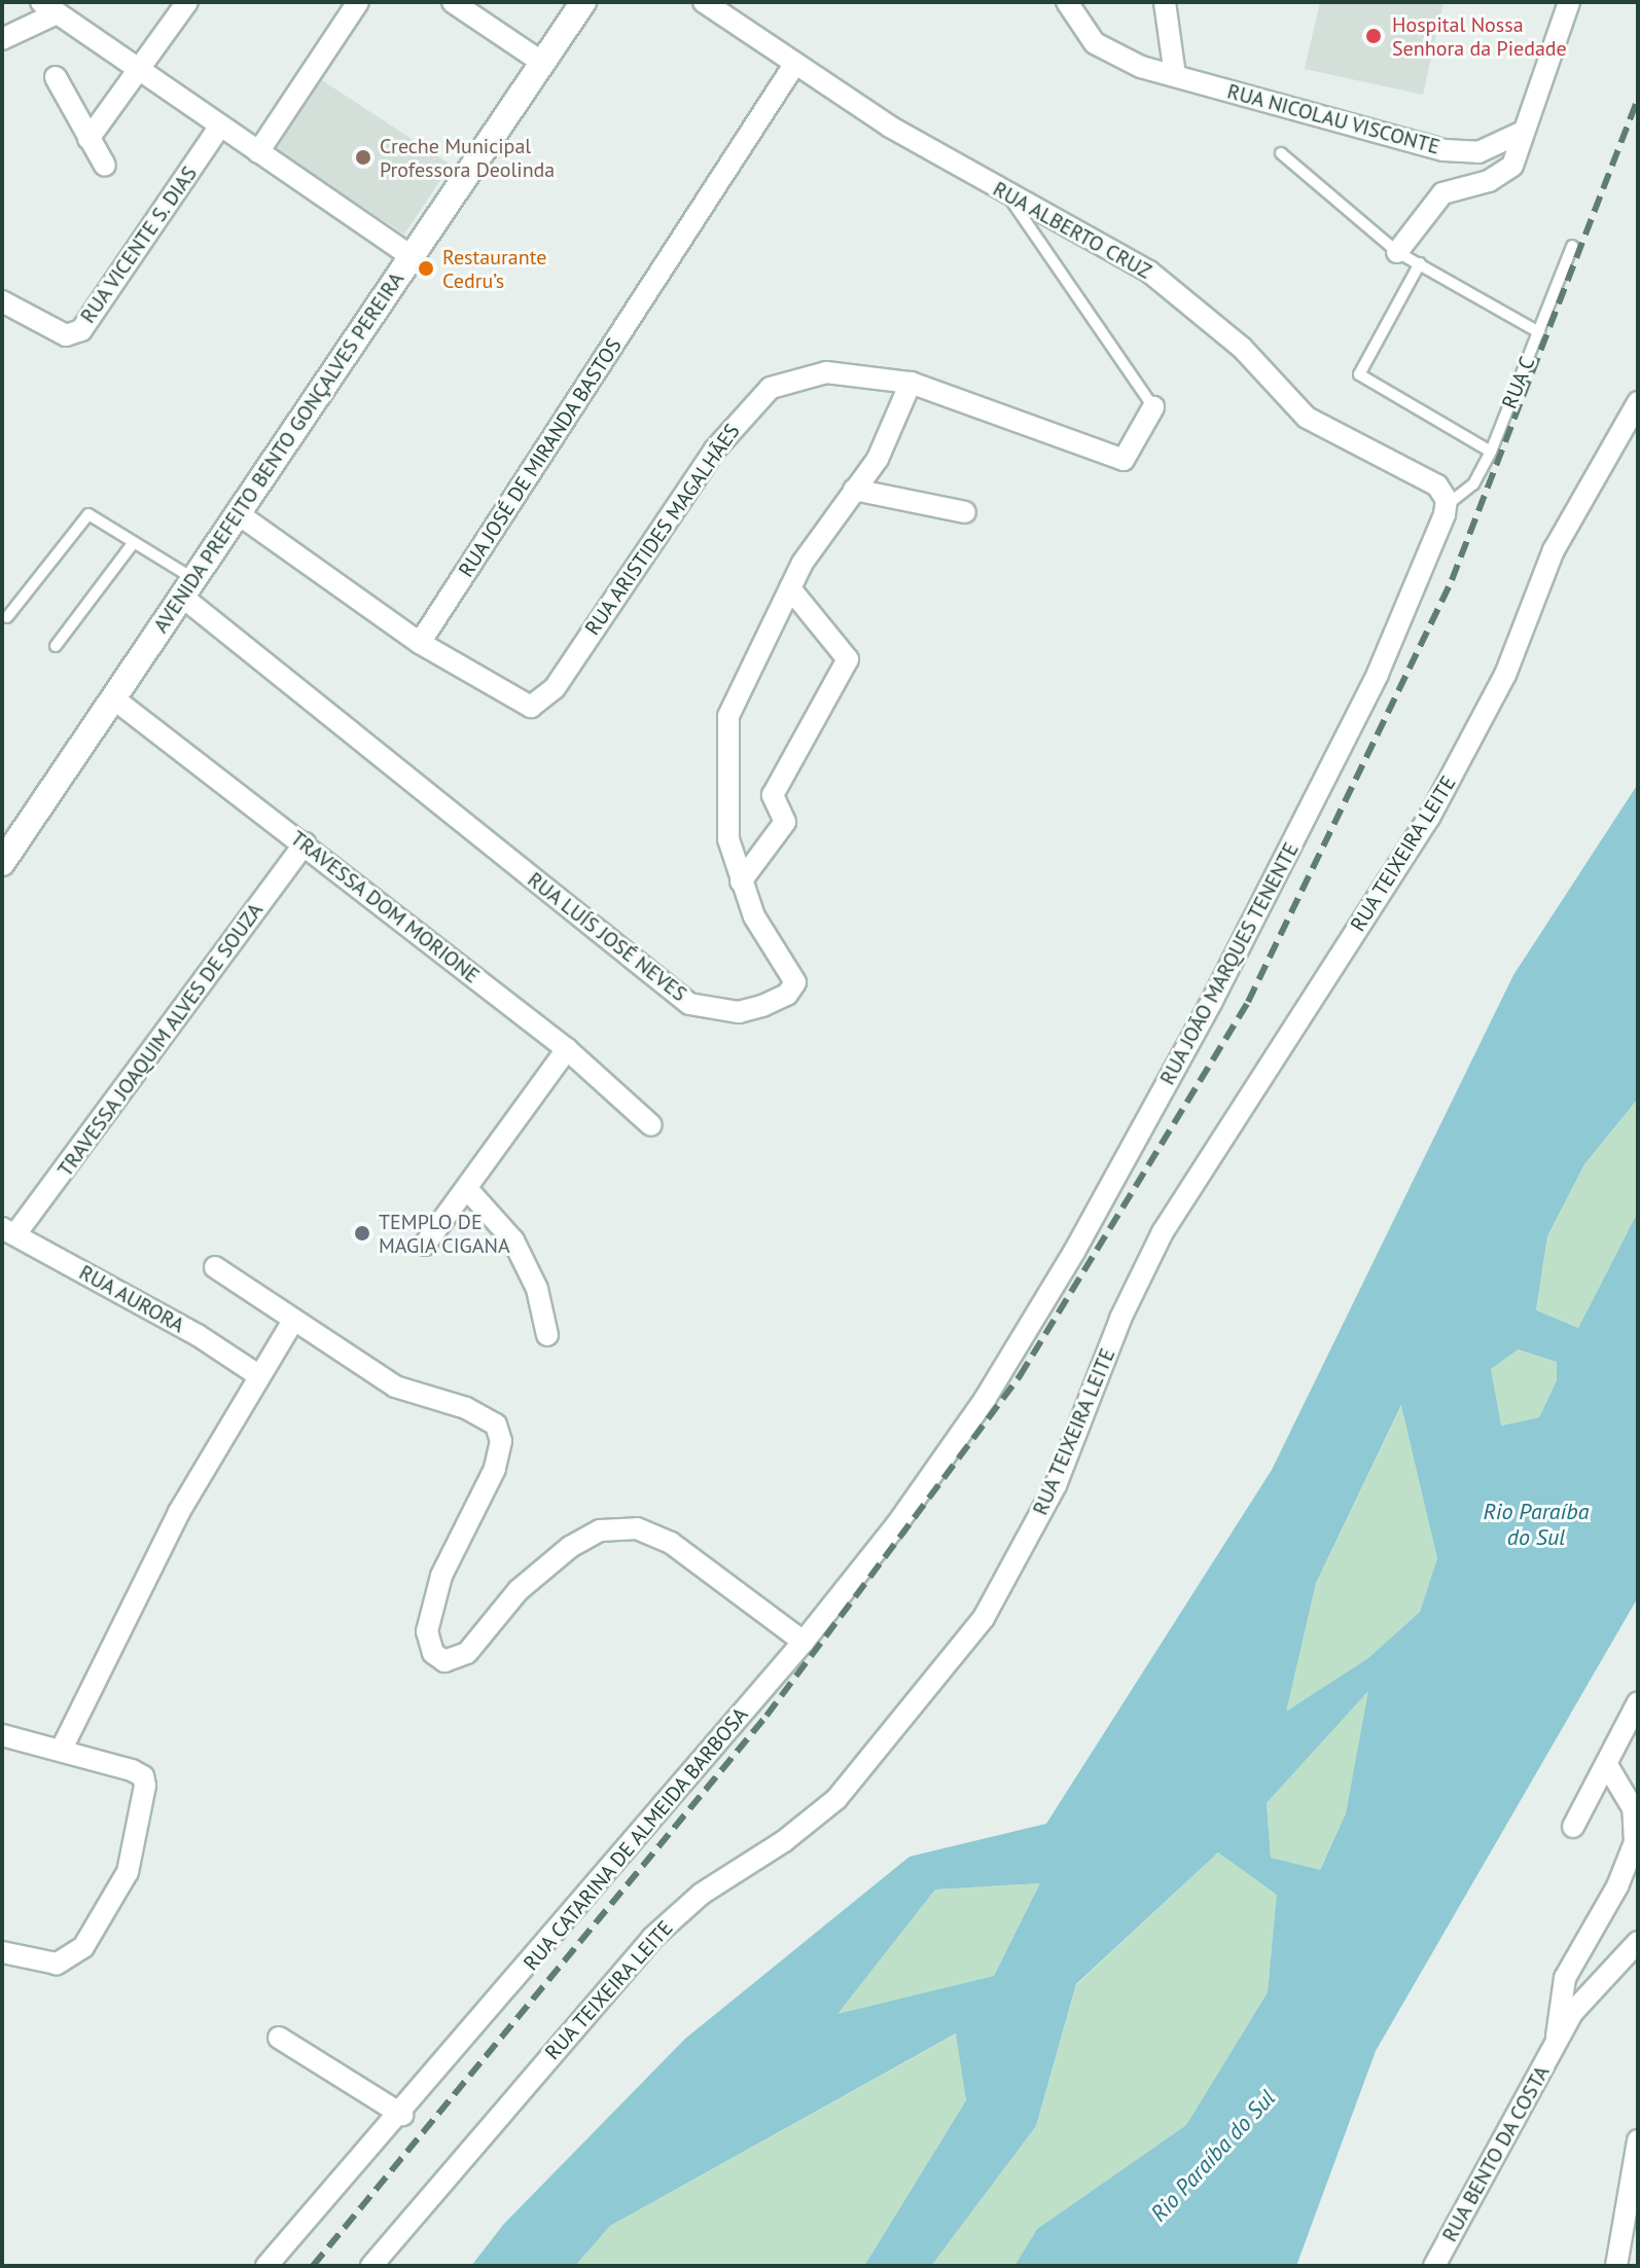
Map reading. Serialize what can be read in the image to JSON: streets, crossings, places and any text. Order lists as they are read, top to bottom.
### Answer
{
  "streets": {
    "street": [
      "RUA NICOLAU VISCONTE",
      "RUA ALBERTO CRUZ",
      "RUA VICENTE S. DIAS",
      "AVENIDA PREFEITO BENTO GONÇALVES PEREIRA",
      "RUA JOSÉ DE MIRANDA BASTOS",
      "RUA ARISTIDES MAGALHÃES",
      "RUA TEIXEIRA LEITE",
      "TRAVESSA DOM MORIONE",
      "RUA LUÍS JOSÉ NEVES",
      "RUA JOÃO MARQUES TENENTE",
      "TRAVESSA JOAQUIM ALVES DE SOUZA",
      "RUA AURORA",
      "RUA CATARINA DE ALMEIDA BARBOSA",
      "RUA BENTO DA COSTA"
    ],
    "lane": ["RUA C"]
  },
  "crossings": [
    ["RUA ALBERTO CRUZ", "RUA C"],
    ["RUA ALBERTO CRUZ", "RUA JOSÉ DE MIRANDA BASTOS"],
    ["RUA ALBERTO CRUZ", "RUA JOÃO MARQUES TENENTE"],
    ["RUA C", "RUA JOÃO MARQUES TENENTE"],
    ["AVENIDA PREFEITO BENTO GONÇALVES PEREIRA", "TRAVESSA DOM MORIONE"],
    ["AVENIDA PREFEITO BENTO GONÇALVES PEREIRA", "RUA LUÍS JOSÉ NEVES"],
    ["RUA JOSÉ DE MIRANDA BASTOS", "RUA ARISTIDES MAGALHÃES"],
    ["RUA ARISTIDES MAGALHÃES", "RUA LUÍS JOSÉ NEVES"],
    ["TRAVESSA DOM MORIONE", "TRAVESSA JOAQUIM ALVES DE SOUZA"],
    ["RUA JOÃO MARQUES TENENTE", "RUA CATARINA DE ALMEIDA BARBOSA"],
    ["TRAVESSA JOAQUIM ALVES DE SOUZA", "RUA AURORA"]
  ],
  "water": ["Rio Paraíba do Sul"],
  "places": [
    "Hospital Nossa Senhora da Piedade",
    "Creche Municipal Professora Deolinda",
    "Restaurante Cedru’s",
    "TEMPLO DE MAGIA CIGANA"
  ]
}
